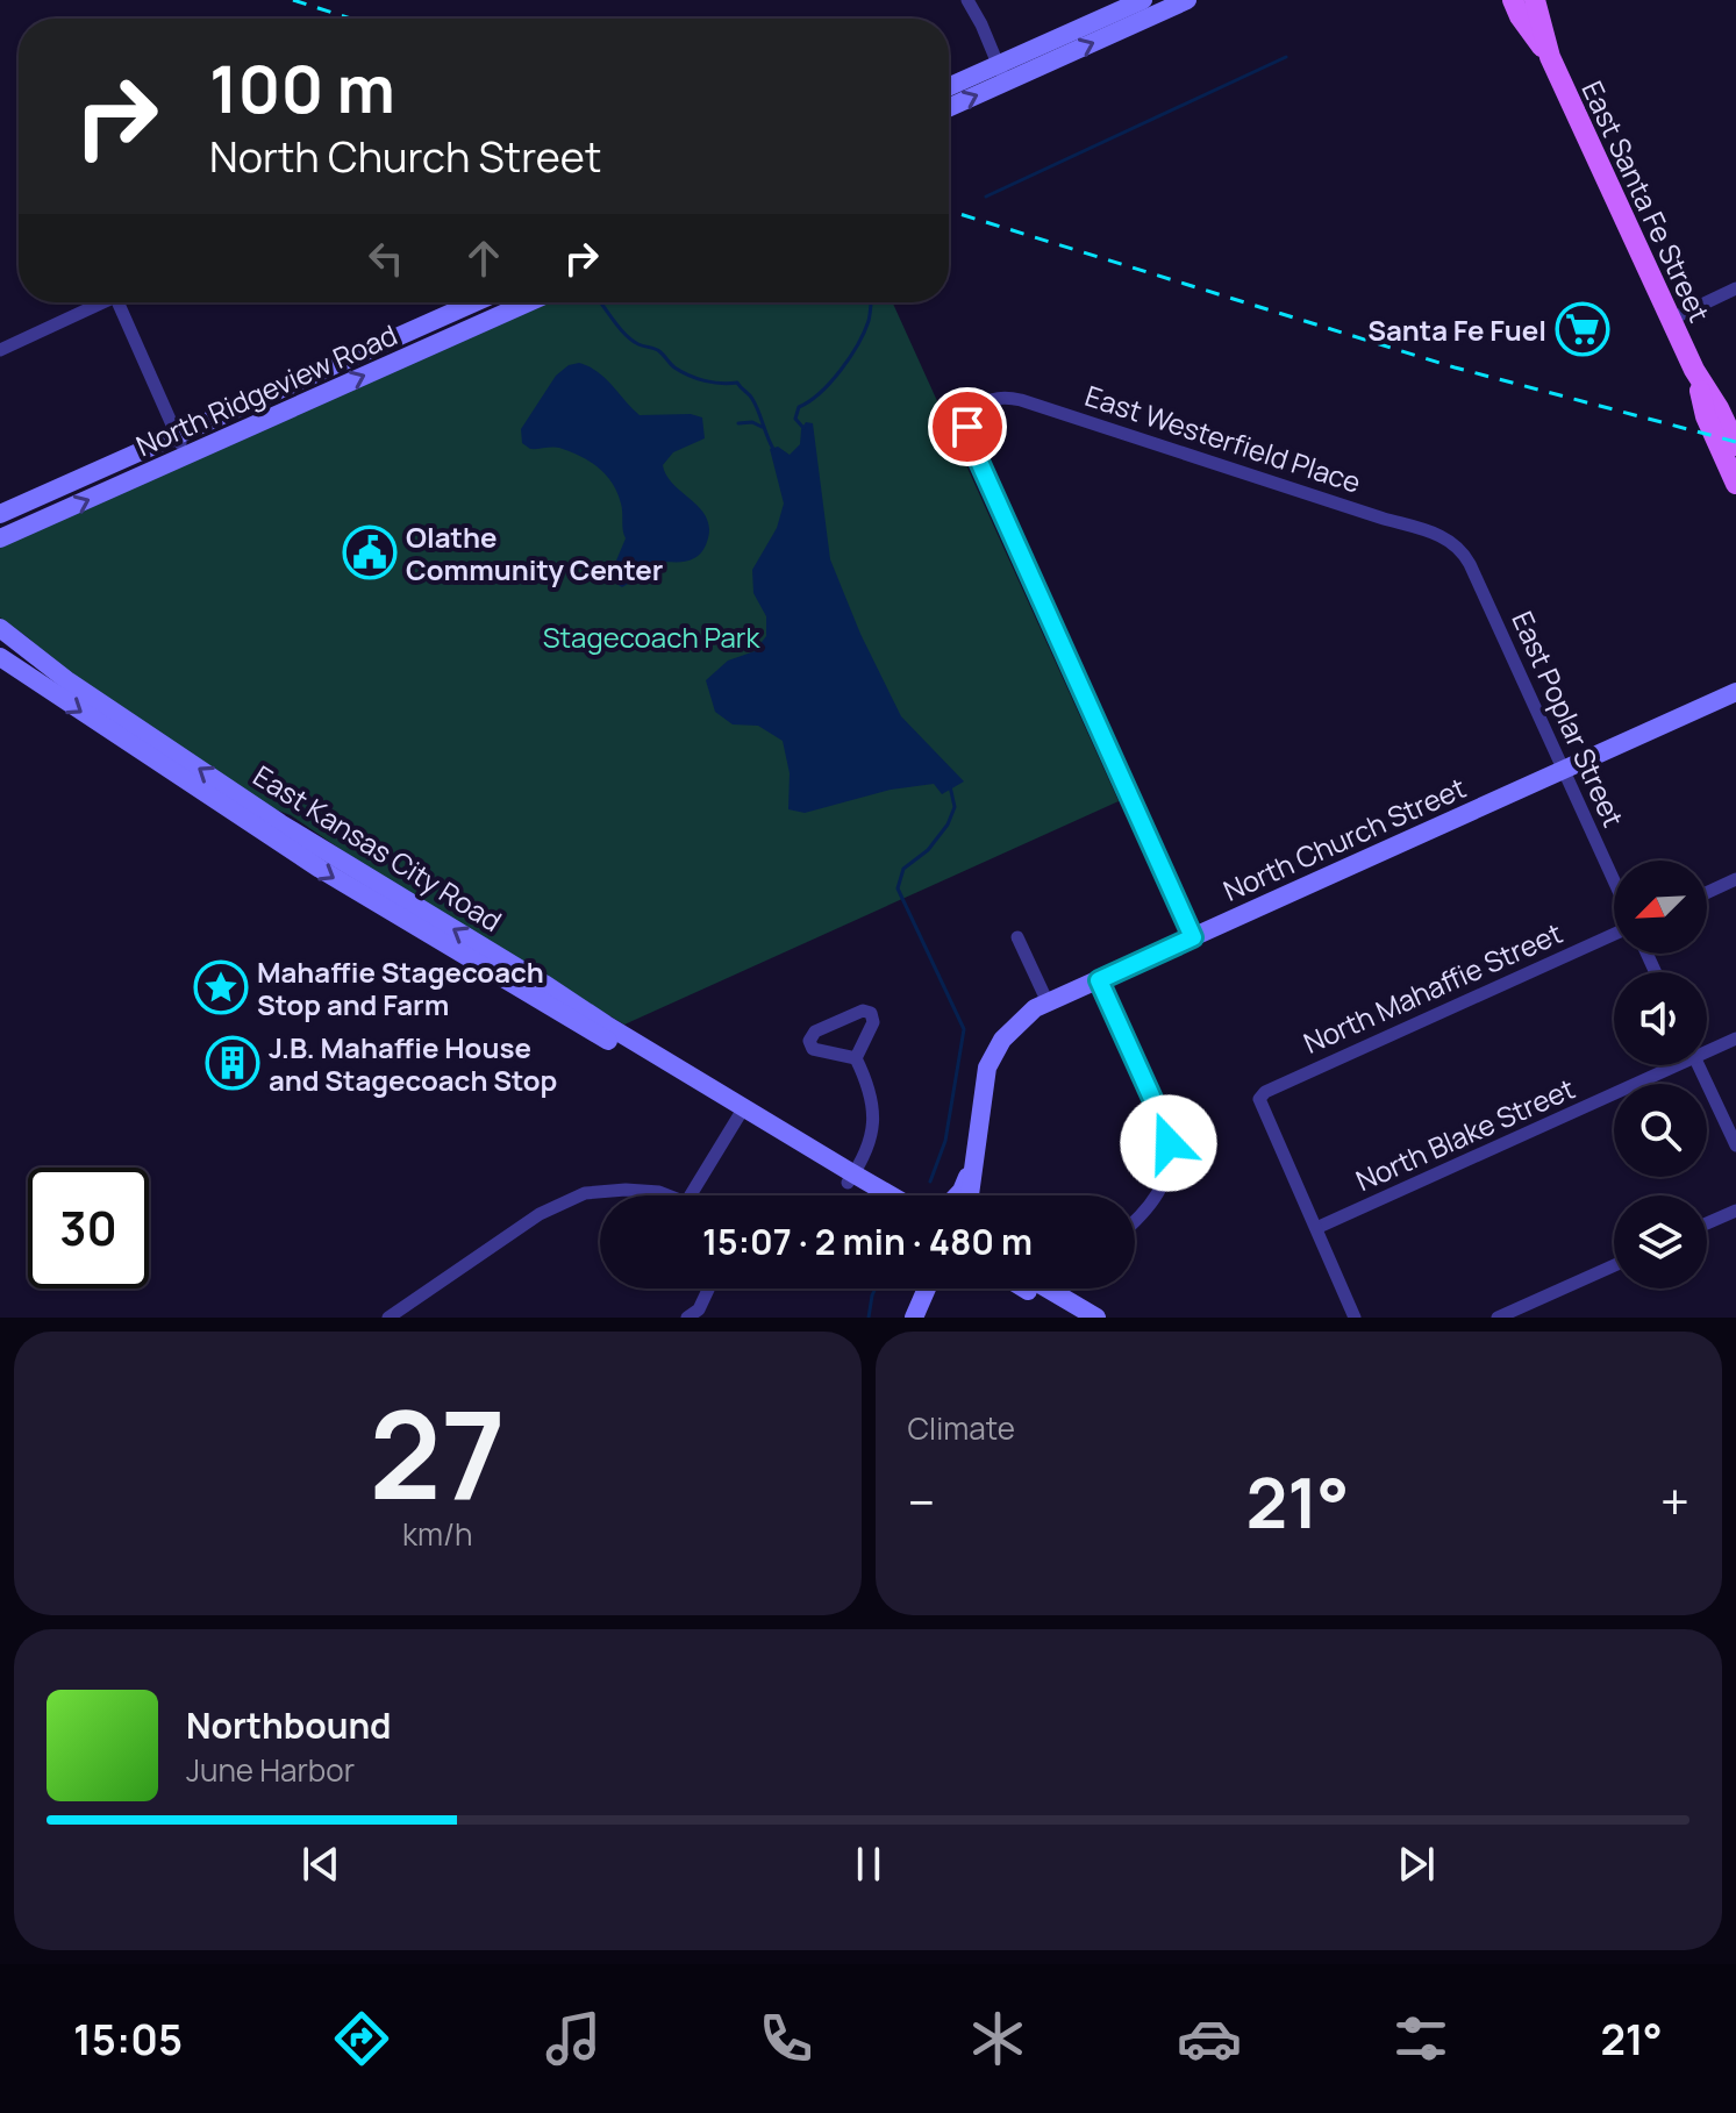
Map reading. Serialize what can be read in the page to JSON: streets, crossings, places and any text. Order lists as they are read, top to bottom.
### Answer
{
  "streets": {
    "main road": ["East Santa Fe Street"],
    "street": [
      "North Ridgeview Road",
      "East Westerfield Place",
      "East Poplar Street",
      "North Church Street",
      "East Kansas City Road",
      "North Mahaffie Street",
      "North Blake Street"
    ]
  },
  "crossings": [
    ["East Westerfield Place", "East Poplar Street"],
    ["East Westerfield Place", "North Church Street"],
    ["East Poplar Street", "North Church Street"],
    ["North Mahaffie Street", "North Blake Street"]
  ],
  "parks": ["Stagecoach Park"],
  "places": {
    "supermarket": ["Santa Fe Fuel"],
    "public building": ["Olathe Community Center"],
    "place": ["Mahaffie Stagecoach Stop and Farm"],
    "building": ["J.B. Mahaffie House and Stagecoach Stop"]
  },
  "north": "bottom left",
  "page": {
    "turn": ["100 m", "North Church Street"],
    "limit": "30",
    "trip": "15:07 · 2 min · 480 m",
    "tile": [
      ["27", "km/h"],
      "Climate"
    ],
    "heat": ["−", "21°", "+"],
    "song": ["Northbound", "June Harbor"],
    "tabs": ["15:05", "21°"]
  }
}
